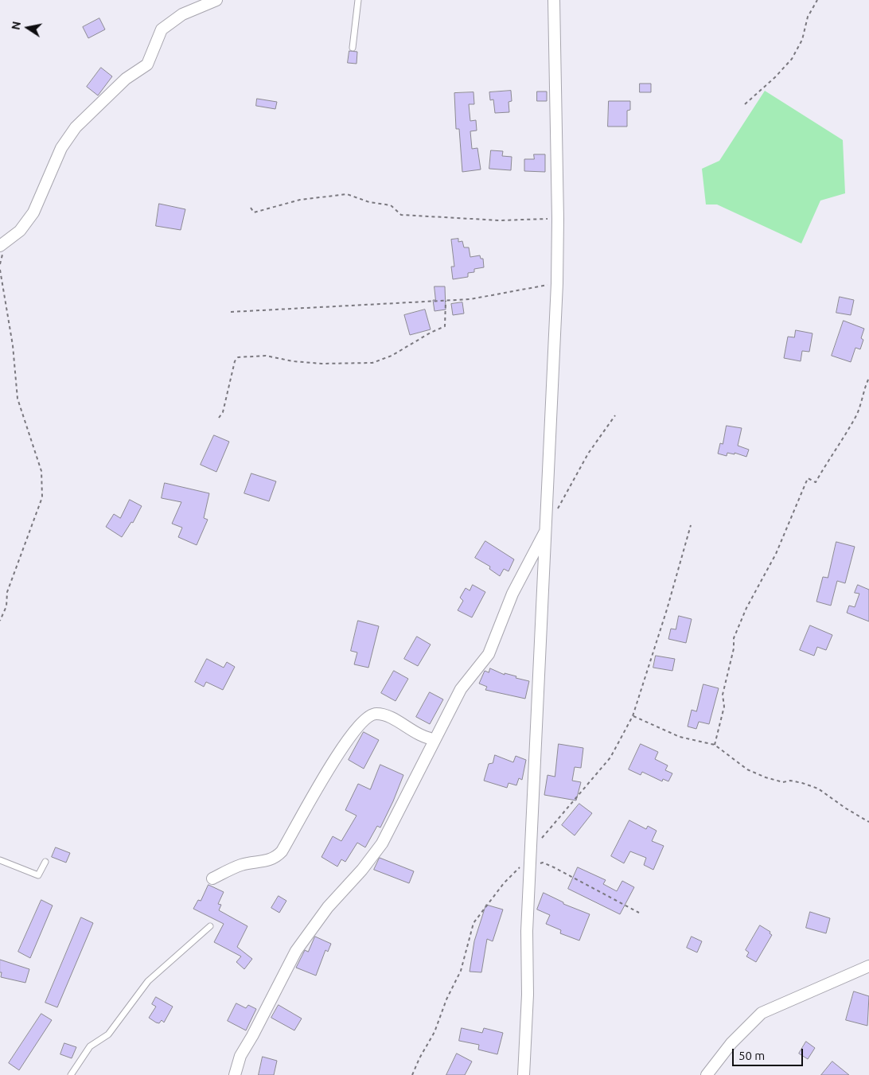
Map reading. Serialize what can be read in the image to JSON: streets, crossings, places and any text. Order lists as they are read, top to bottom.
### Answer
{
  "scale_bar": "50 m",
  "north": "left"
}
